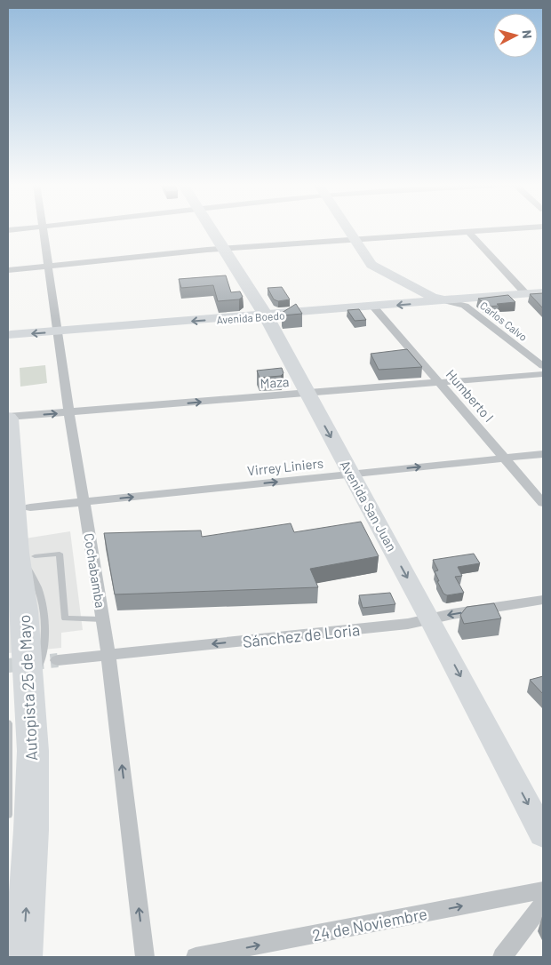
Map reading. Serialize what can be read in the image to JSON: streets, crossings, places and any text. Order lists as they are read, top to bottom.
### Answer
{
  "streets": {
    "highway": ["Autopista 25 de Mayo"],
    "main road": ["Avenida Boedo", "Avenida San Juan"],
    "street": [
      "Carlos Calvo",
      "Maza",
      "Humberto I",
      "Virrey Liniers",
      "Cochabamba",
      "Sánchez de Loria",
      "24 de Noviembre"
    ]
  },
  "crossings": [
    ["Avenida Boedo", "Carlos Calvo"],
    ["Avenida Boedo", "Humberto I"],
    ["Avenida Boedo", "Avenida San Juan"],
    ["Avenida Boedo", "Cochabamba"],
    ["Maza", "Humberto I"],
    ["Maza", "Avenida San Juan"],
    ["Maza", "Cochabamba"],
    ["Maza", "Autopista 25 de Mayo"],
    ["Humberto I", "Virrey Liniers"],
    ["Virrey Liniers", "Avenida San Juan"],
    ["Virrey Liniers", "Cochabamba"],
    ["Avenida San Juan", "Sánchez de Loria"],
    ["Cochabamba", "Sánchez de Loria"]
  ],
  "one_way": [
    "Avenida Boedo",
    "Maza",
    "Virrey Liniers",
    "Avenida San Juan",
    "Cochabamba",
    "Sánchez de Loria",
    "Autopista 25 de Mayo",
    "24 de Noviembre"
  ],
  "north": "right"
}
